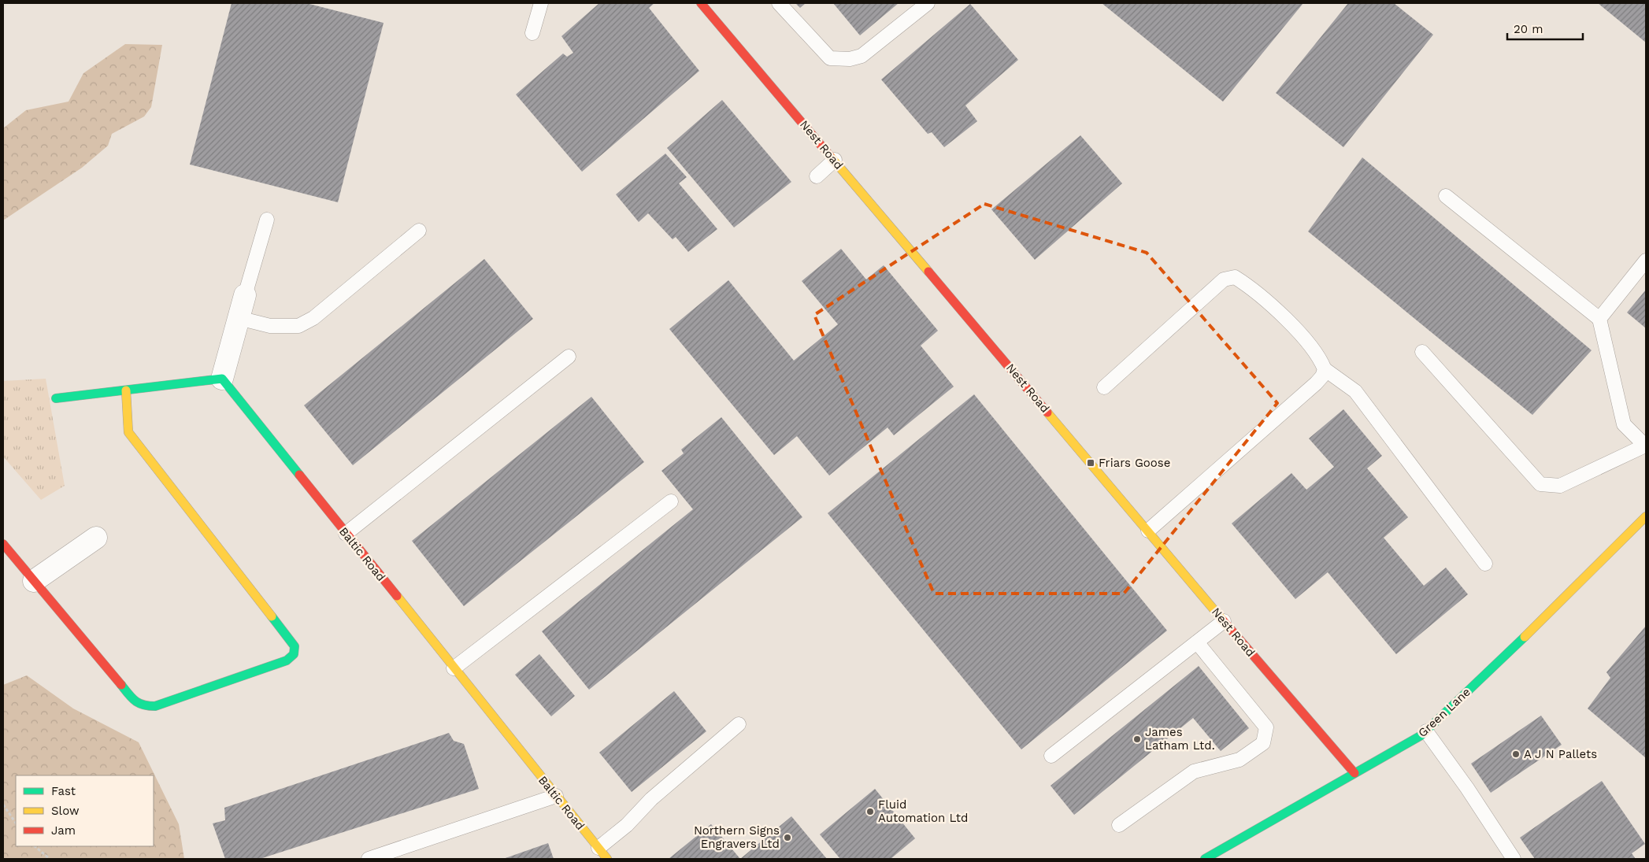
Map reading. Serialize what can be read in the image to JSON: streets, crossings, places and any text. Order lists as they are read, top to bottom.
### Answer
{
  "streets": {
    "street": ["Nest Road", "Baltic Road", "Green Lane"]
  },
  "crossings": [
    ["Nest Road", "Green Lane"]
  ],
  "places": {
    "transit": ["Friars Goose"],
    "other": [
      "James Latham Ltd.",
      "A J N Pallets",
      "Fluid Automation Ltd",
      "Northern Signs Engravers Ltd"
    ]
  },
  "legend": ["Fast", "Slow", "Jam"],
  "scale_bar": "20 m"
}
